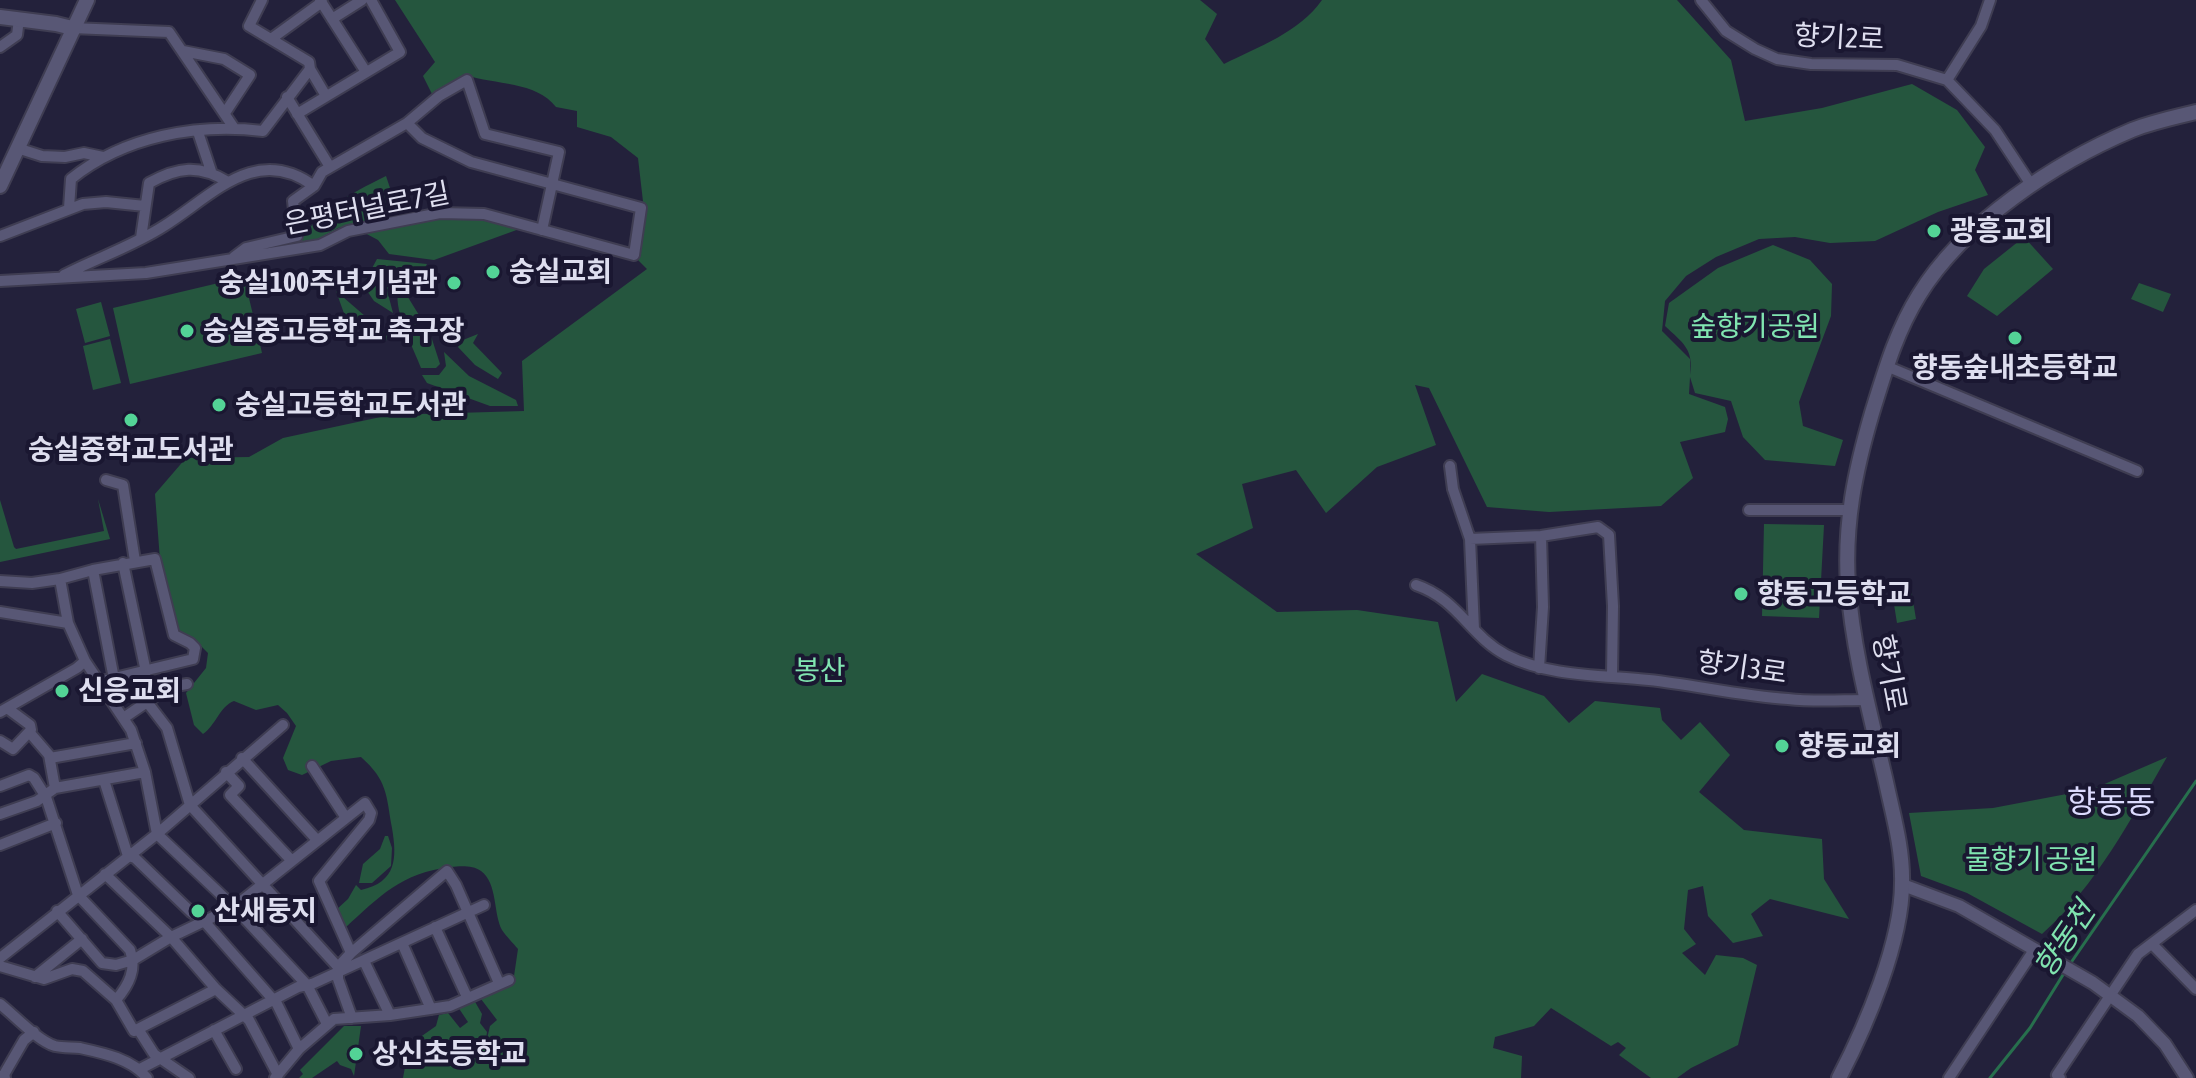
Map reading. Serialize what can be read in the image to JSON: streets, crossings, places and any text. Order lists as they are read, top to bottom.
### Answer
{
  "streets": {
    "main road": ["향기로"],
    "street": ["향기2로", "은평터널로7길", "향기3로"]
  },
  "crossings": [
    ["향기2로", "향기로"],
    ["향기3로", "향기로"]
  ],
  "districts": ["향동동"],
  "water": ["향동천"],
  "parks": ["숲향기공원", "봉산", "물향기 공원"],
  "places": [
    "광흥교회",
    "숭실교회",
    "숭실100주년기념관",
    "숭실중고등학교 축구장",
    "향동숲내초등학교",
    "숭실고등학교도서관",
    "숭실중학교도서관",
    "향동고등학교",
    "신응교회",
    "향동교회",
    "산새둥지",
    "상신초등학교"
  ]
}
